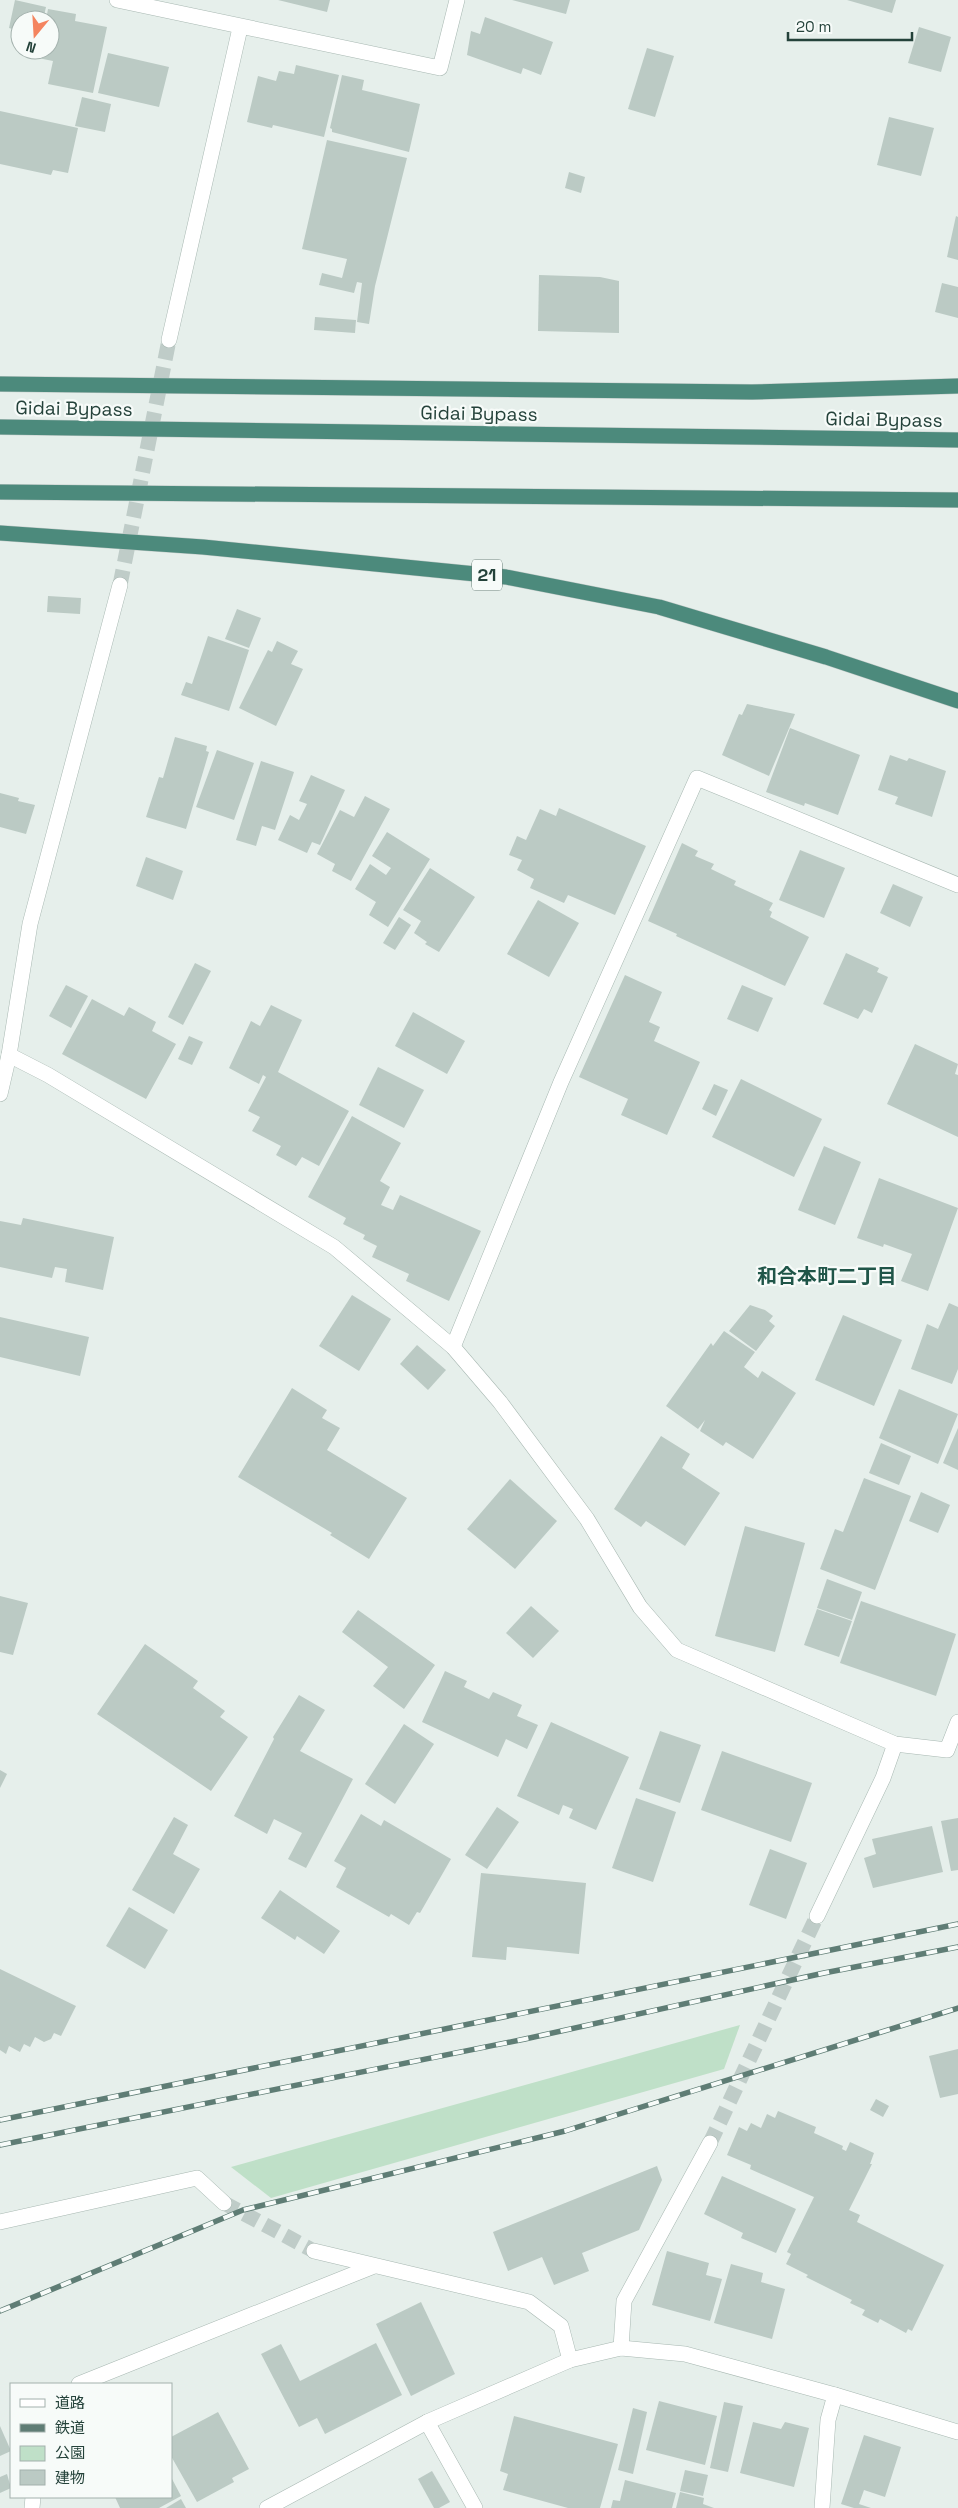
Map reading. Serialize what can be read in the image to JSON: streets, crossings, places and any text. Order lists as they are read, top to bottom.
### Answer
{
  "streets": {
    "highway": ["Gidai Bypass", "21"]
  },
  "districts": ["和合本町二丁目"],
  "legend": [
    "道路",
    "鉄道",
    "公園",
    "建物"
  ],
  "scale_bar": "20 m",
  "north": "bottom"
}
